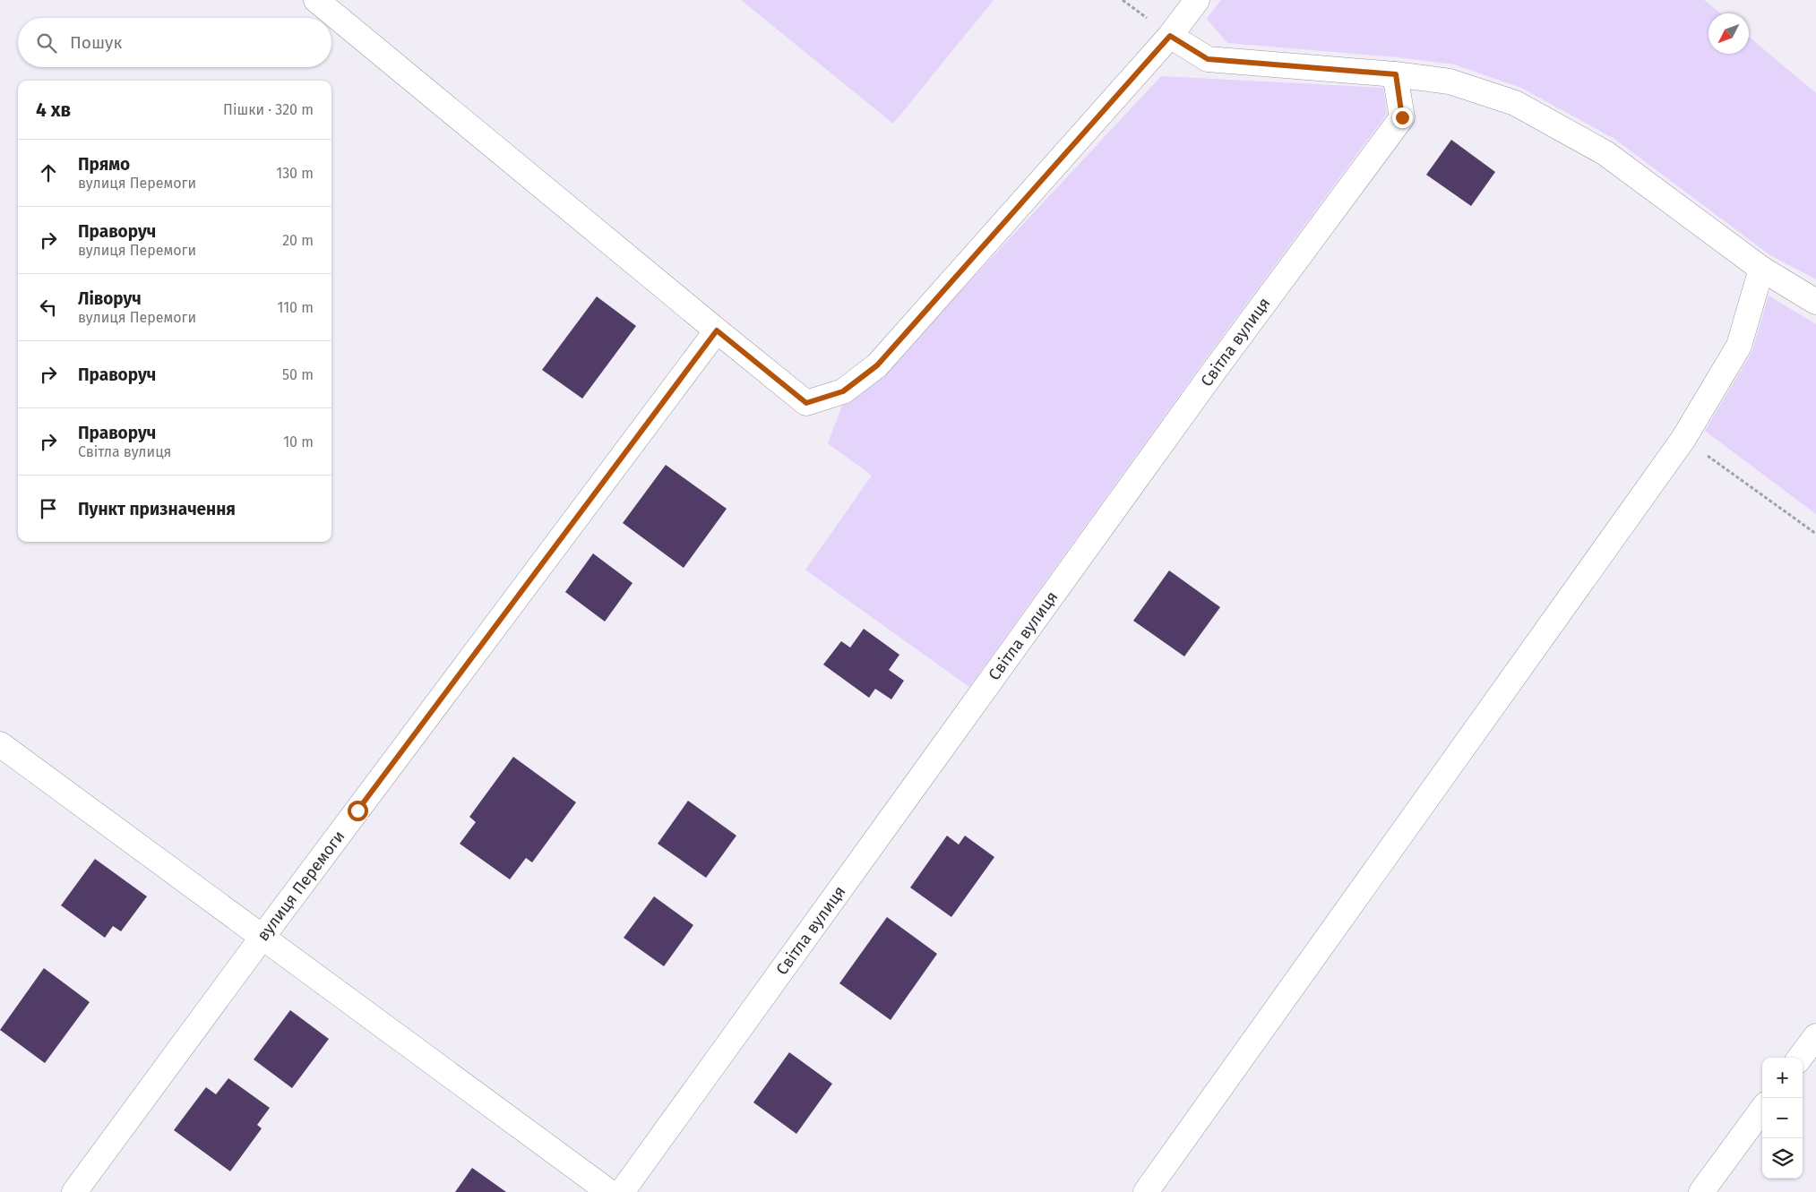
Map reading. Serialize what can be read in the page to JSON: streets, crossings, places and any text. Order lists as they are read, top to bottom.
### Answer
{
  "streets": {
    "street": ["Світла вулиця", "вулиця Перемоги"]
  },
  "north": "bottom left",
  "page": {
    "search": "Пошук",
    "heading": ["4 хв", "Пішки · 320 m"],
    "list": [
      ["Прямо", "вулиця Перемоги", "130 m"],
      ["Праворуч", "вулиця Перемоги", "20 m"],
      ["Ліворуч", "вулиця Перемоги", "110 m"],
      ["Праворуч", "50 m"],
      ["Праворуч", "Світла вулиця", "10 m"],
      "Пункт призначення"
    ],
    "map_buttons": ["+", "−"]
  }
}
